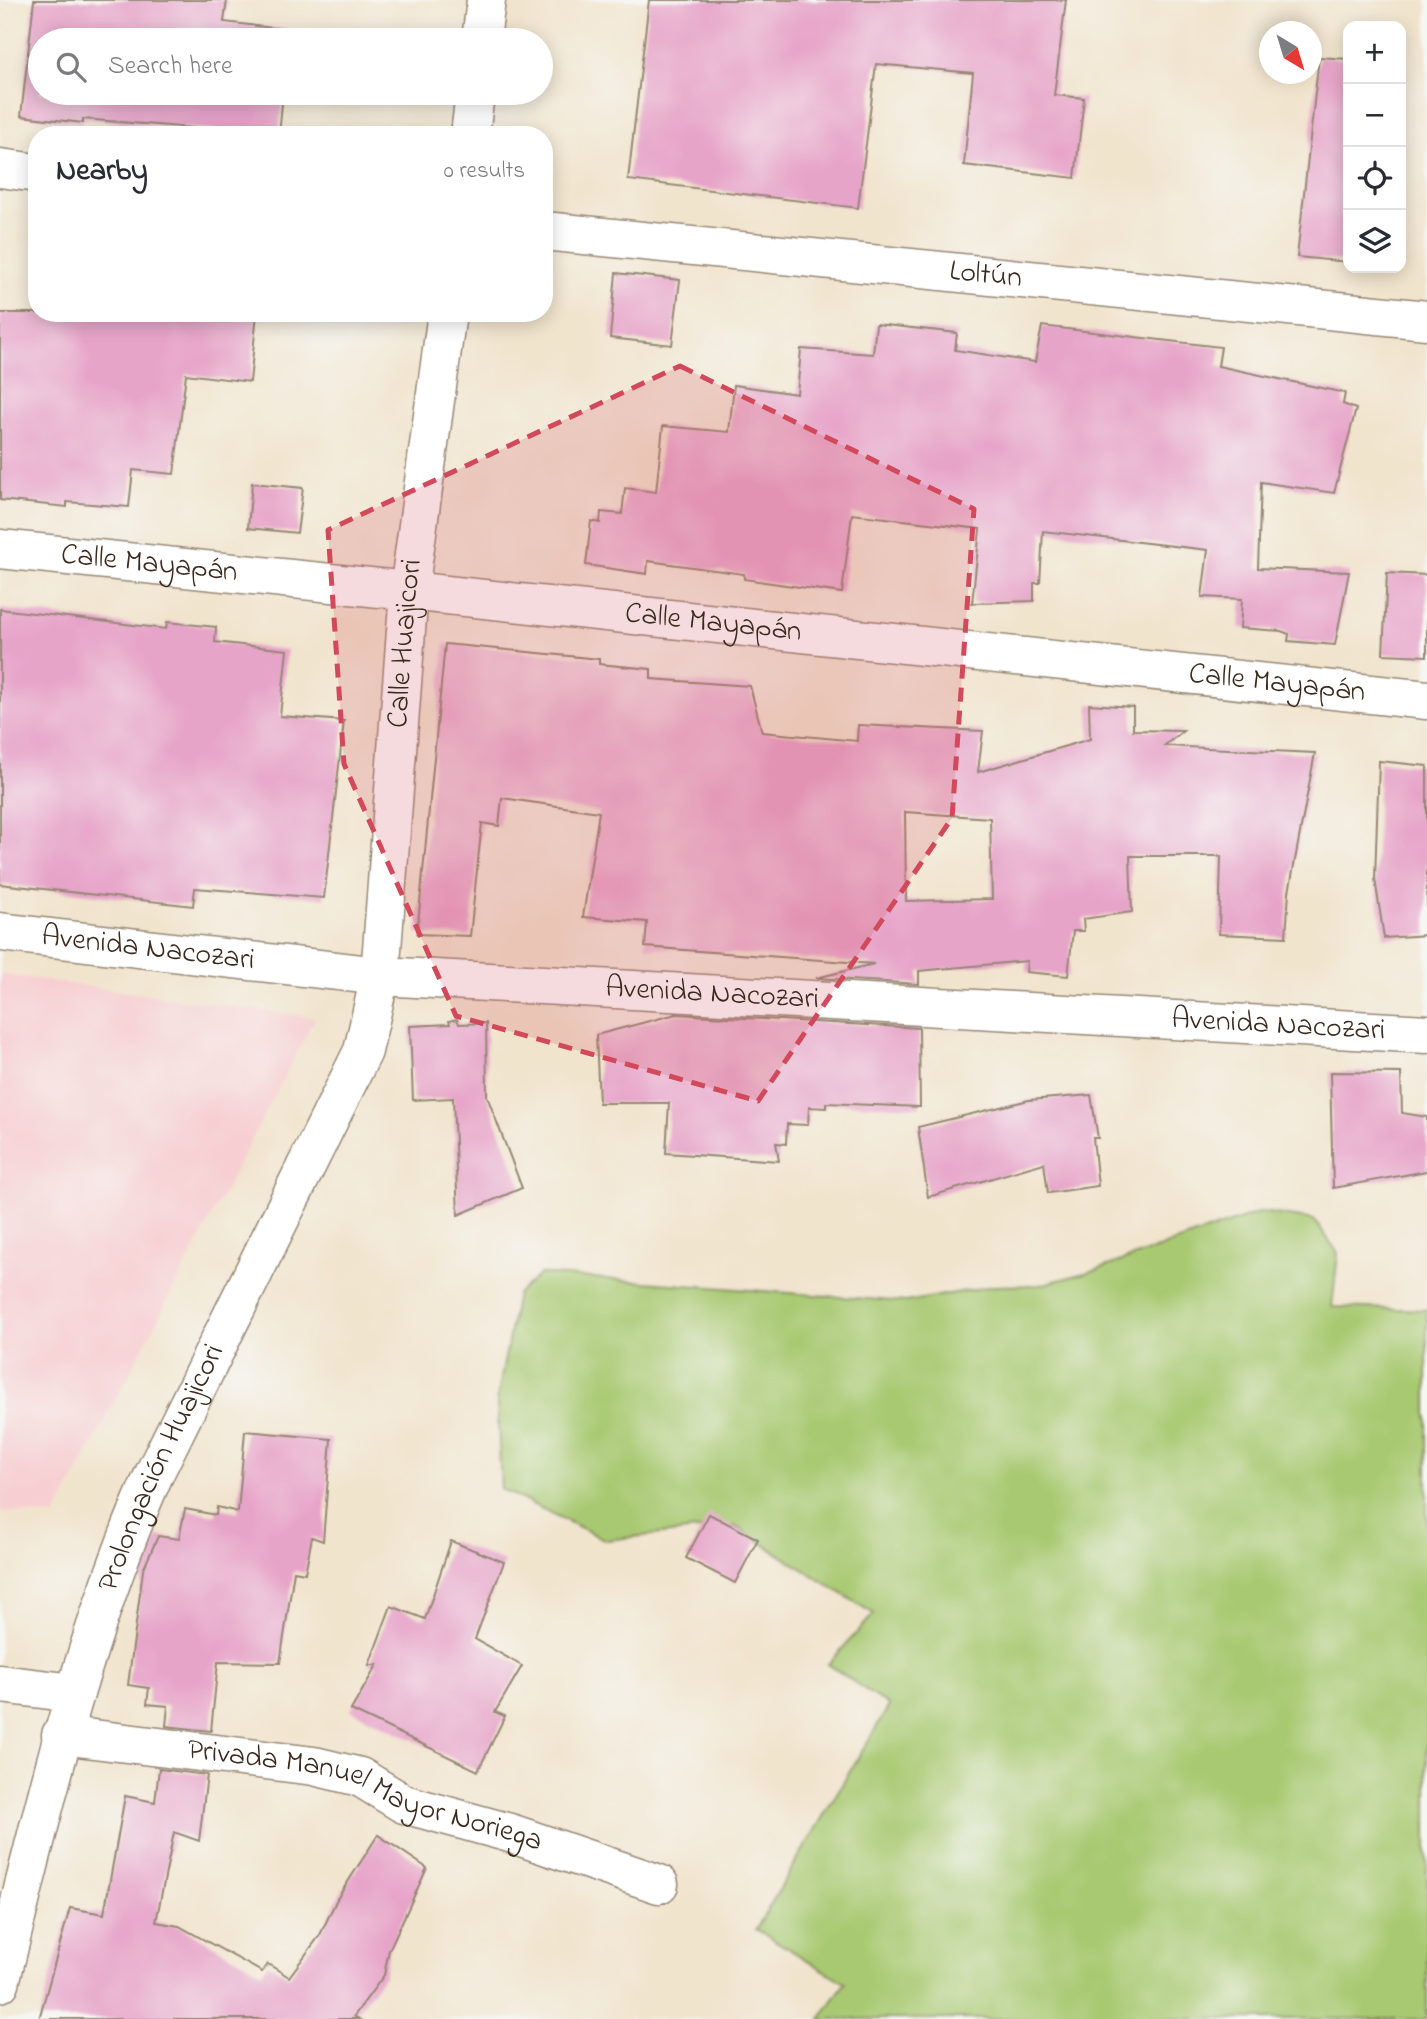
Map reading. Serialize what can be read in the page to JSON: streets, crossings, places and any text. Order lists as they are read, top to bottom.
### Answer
{
  "streets": {
    "street": [
      "Loltún",
      "Calle Mayapán",
      "Calle Huajicori",
      "Avenida Nacozari",
      "Prolongación Huajicori",
      "Privada Manuel Mayor Noriega"
    ]
  },
  "crossings": [
    ["Calle Mayapán", "Calle Huajicori"],
    ["Calle Huajicori", "Avenida Nacozari"],
    ["Calle Huajicori", "Prolongación Huajicori"],
    ["Avenida Nacozari", "Prolongación Huajicori"],
    ["Prolongación Huajicori", "Privada Manuel Mayor Noriega"]
  ],
  "north": "bottom right",
  "page": {
    "map_buttons": ["+", "−"],
    "search": "Search here",
    "heading": ["Nearby", "0 results"]
  }
}
